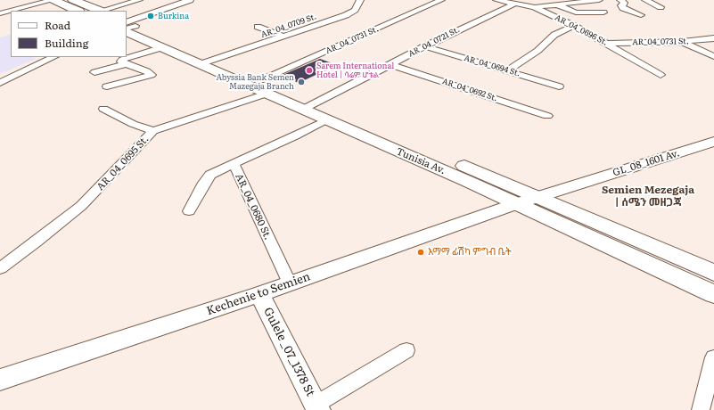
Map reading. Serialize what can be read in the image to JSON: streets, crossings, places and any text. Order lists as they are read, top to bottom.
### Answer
{
  "streets": {
    "main road": [
      "Tunisia Av.",
      "GL_08_1601 Av.",
      "Kechenie to Semien",
      "Gulele _07_1378 St"
    ],
    "street": [
      "AR_04_0709 St.",
      "AR_04_0696 St.",
      "AR_04_0731 St.",
      "AR_04_0721 St.",
      "AR_04_0694 St.",
      "AR_04_0692 St.",
      "AR_04_0695 St.",
      "AR_04_0680 St."
    ]
  },
  "crossings": [
    ["AR_04_0709 St.", "Tunisia Av."],
    ["AR_04_0696 St.", "AR_04_0731 St."],
    ["AR_04_0696 St.", "AR_04_0721 St."],
    ["AR_04_0731 St.", "Tunisia Av."],
    ["AR_04_0731 St.", "AR_04_0695 St."],
    ["AR_04_0721 St.", "AR_04_0694 St."],
    ["AR_04_0721 St.", "AR_04_0692 St."],
    ["AR_04_0721 St.", "Tunisia Av."],
    ["Tunisia Av.", "AR_04_0695 St."],
    ["Tunisia Av.", "GL_08_1601 Av."],
    ["Tunisia Av.", "AR_04_0680 St."],
    ["Tunisia Av.", "Kechenie to Semien"],
    ["GL_08_1601 Av.", "Kechenie to Semien"],
    ["AR_04_0680 St.", "Kechenie to Semien"],
    ["Kechenie to Semien", "Gulele _07_1378 St"]
  ],
  "districts": ["Semien Mezegaja | ሰሜን መዘጋጃ"],
  "places": [
    "Burkina",
    "Sarem International Hotel | ሳሬም ሆቴል",
    "Abyssia Bank Semen Mazegaja Branch",
    "እማማ ፊሽካ ምግብ ቤት"
  ],
  "legend": ["Road", "Building"]
}
